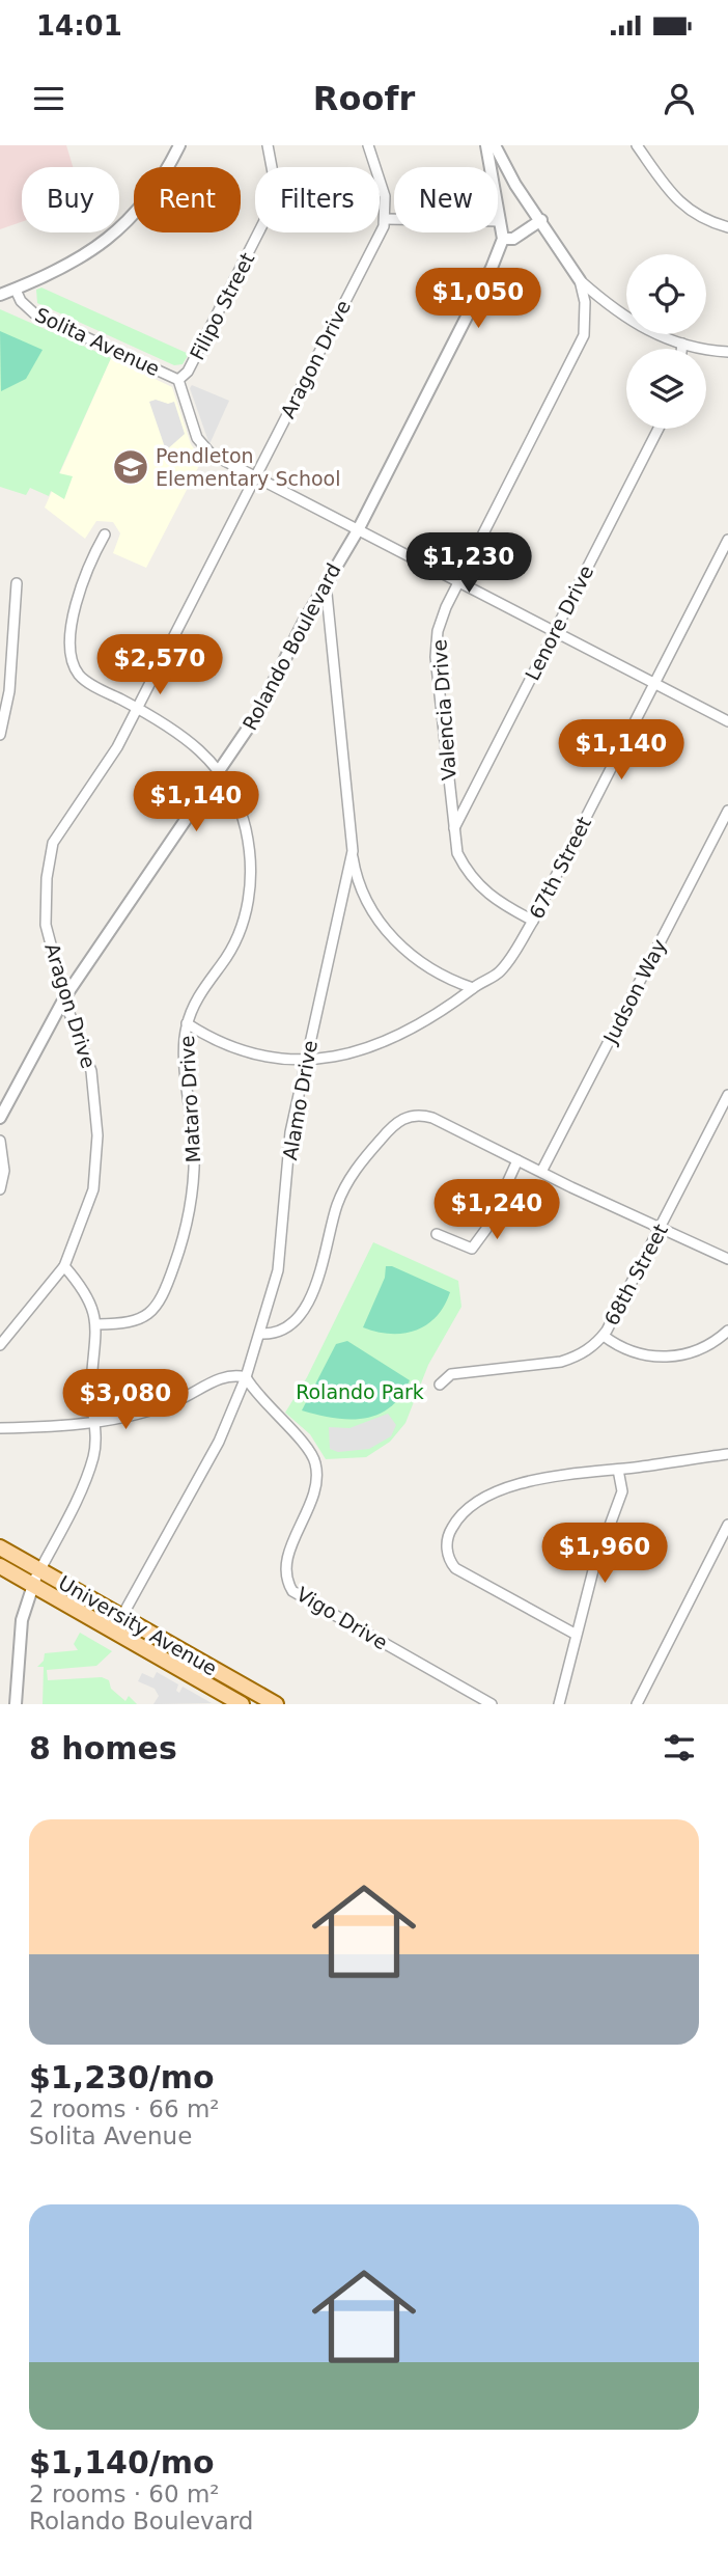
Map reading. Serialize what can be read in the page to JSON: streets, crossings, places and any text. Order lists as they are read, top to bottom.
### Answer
{
  "streets": {
    "main road": ["University Avenue"],
    "street": [
      "Filipo Street",
      "Solita Avenue",
      "Aragon Drive",
      "Lenore Drive",
      "Rolando Boulevard",
      "Valencia Drive",
      "67th Street",
      "Judson Way",
      "Mataro Drive",
      "Alamo Drive",
      "68th Street",
      "Vigo Drive"
    ]
  },
  "crossings": [
    ["Filipo Street", "Solita Avenue"],
    ["Solita Avenue", "Aragon Drive"],
    ["Solita Avenue", "Lenore Drive"],
    ["Solita Avenue", "Rolando Boulevard"],
    ["Solita Avenue", "Valencia Drive"],
    ["Solita Avenue", "67th Street"],
    ["Aragon Drive", "Rolando Boulevard"],
    ["Aragon Drive", "Mataro Drive"],
    ["Lenore Drive", "Valencia Drive"],
    ["Rolando Boulevard", "Mataro Drive"],
    ["Rolando Boulevard", "Alamo Drive"],
    ["Valencia Drive", "67th Street"],
    ["67th Street", "Mataro Drive"],
    ["67th Street", "Alamo Drive"],
    ["Alamo Drive", "Vigo Drive"],
    ["Alamo Drive", "University Avenue"]
  ],
  "parks": ["Rolando Park"],
  "places": {
    "school or university": ["Pendleton Elementary School"]
  },
  "page": {
    "status": "14:01",
    "header": "Roofr",
    "chip": [
      "Buy",
      "Rent",
      "Filters",
      "New"
    ],
    "price": [
      "$1,050",
      "$1,230",
      "$2,570",
      "$1,140",
      "$1,140",
      "$1,240",
      "$3,080",
      "$1,960"
    ],
    "heading": "8 homes",
    "list": [
      {
        "name": "$1,230/mo",
        "note": "2 rooms · 66 m² · Solita Avenue"
      },
      {
        "name": "$1,140/mo",
        "note": "2 rooms · 60 m² · Rolando Boulevard"
      }
    ]
  }
}
